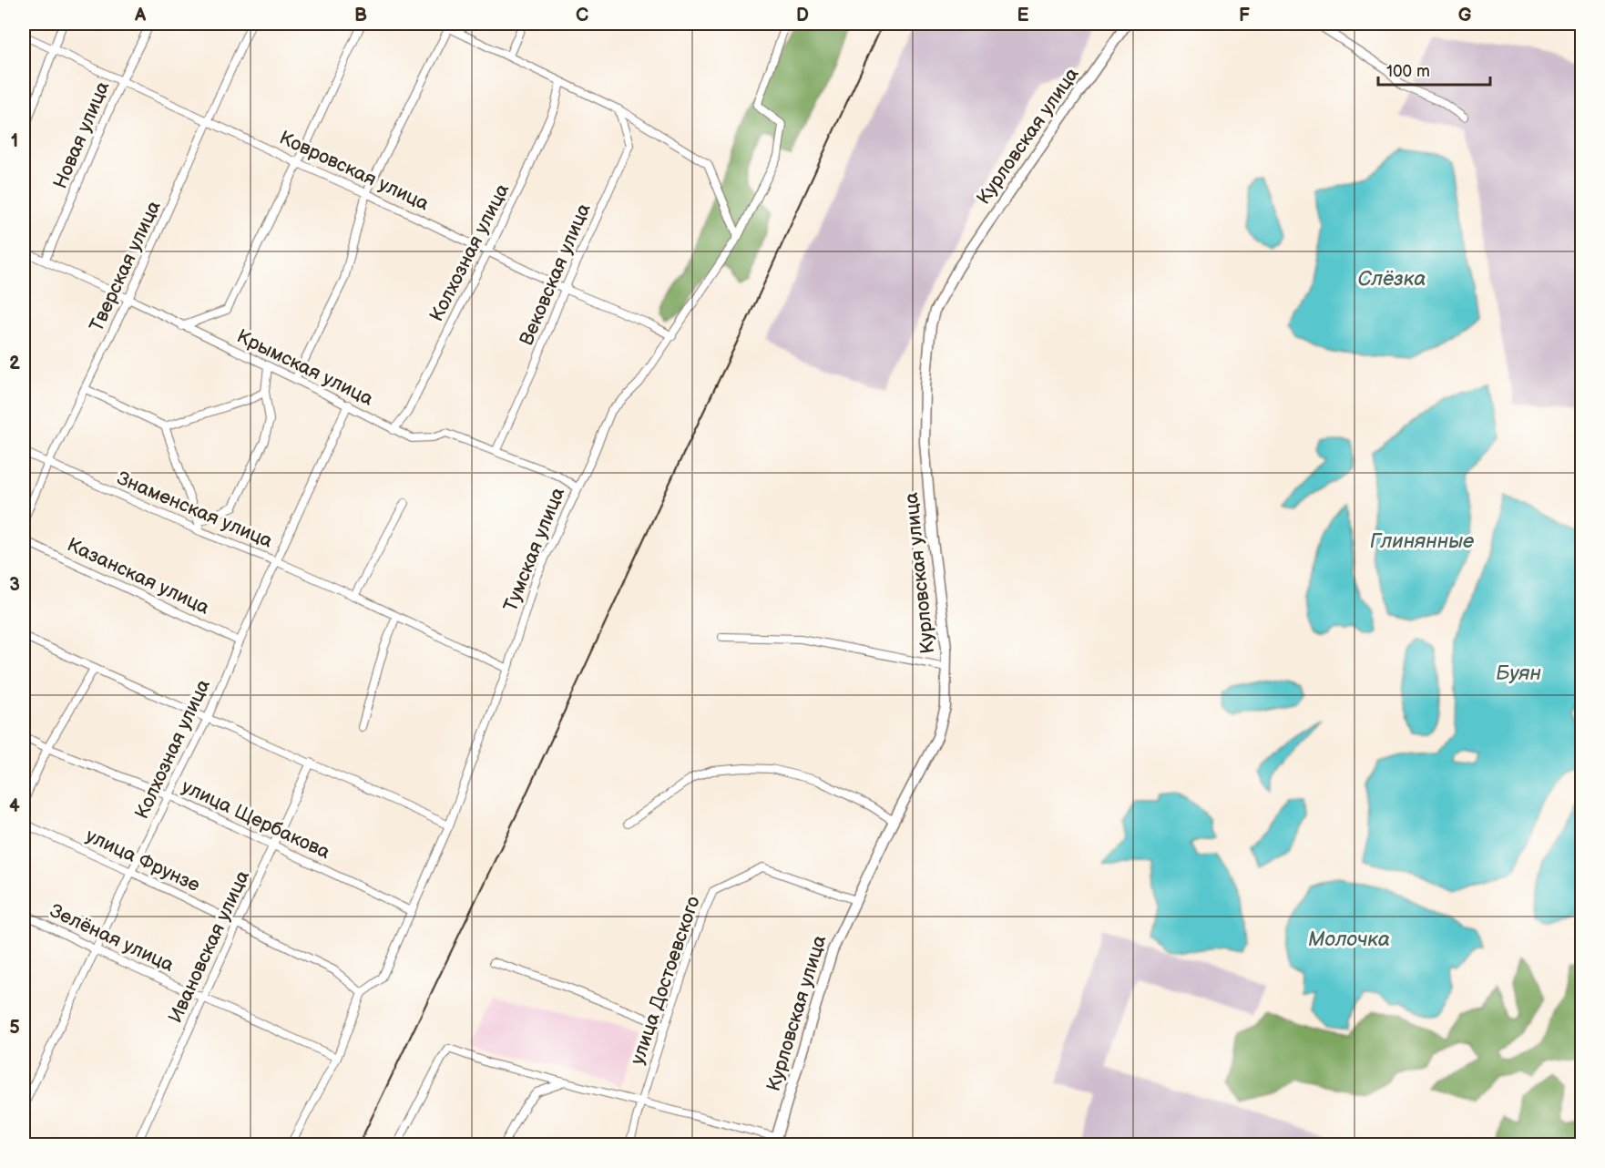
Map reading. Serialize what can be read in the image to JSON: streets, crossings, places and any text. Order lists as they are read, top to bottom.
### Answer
{
  "streets": {
    "main road": ["Курловская улица"],
    "street": [
      "Новая улица",
      "Ковровская улица",
      "Колхозная улица",
      "Тверская улица",
      "Вековская улица",
      "Крымская улица",
      "Знаменская улица",
      "Тумская улица",
      "Казанская улица",
      "улица Щербакова",
      "улица Фрунзе",
      "Зелёная улица",
      "Ивановская улица",
      "улица Достоевского"
    ]
  },
  "crossings": [
    ["Новая улица", "Ковровская улица"],
    ["Новая улица", "Крымская улица"],
    ["Курловская улица", "улица Достоевского"],
    ["Ковровская улица", "Колхозная улица"],
    ["Ковровская улица", "Тверская улица"],
    ["Ковровская улица", "Вековская улица"],
    ["Ковровская улица", "Тумская улица"],
    ["Колхозная улица", "Крымская улица"],
    ["Колхозная улица", "Знаменская улица"],
    ["Колхозная улица", "Казанская улица"],
    ["Колхозная улица", "улица Щербакова"],
    ["Колхозная улица", "улица Фрунзе"],
    ["Колхозная улица", "Зелёная улица"],
    ["Тверская улица", "Крымская улица"],
    ["Тверская улица", "Знаменская улица"],
    ["Вековская улица", "Крымская улица"],
    ["Крымская улица", "Тумская улица"],
    ["Знаменская улица", "Тумская улица"],
    ["Тумская улица", "улица Щербакова"],
    ["Тумская улица", "улица Фрунзе"],
    ["улица Щербакова", "Ивановская улица"],
    ["улица Фрунзе", "Ивановская улица"],
    ["Зелёная улица", "Ивановская улица"]
  ],
  "water": [
    "Слёзка",
    "Глинянные",
    "Буян",
    "Молочка"
  ],
  "scale_bar": "100 m",
  "grid": {
    "columns": [
      "A",
      "B",
      "C",
      "D",
      "E",
      "F",
      "G"
    ],
    "rows": [
      "1",
      "2",
      "3",
      "4",
      "5"
    ]
  }
}
